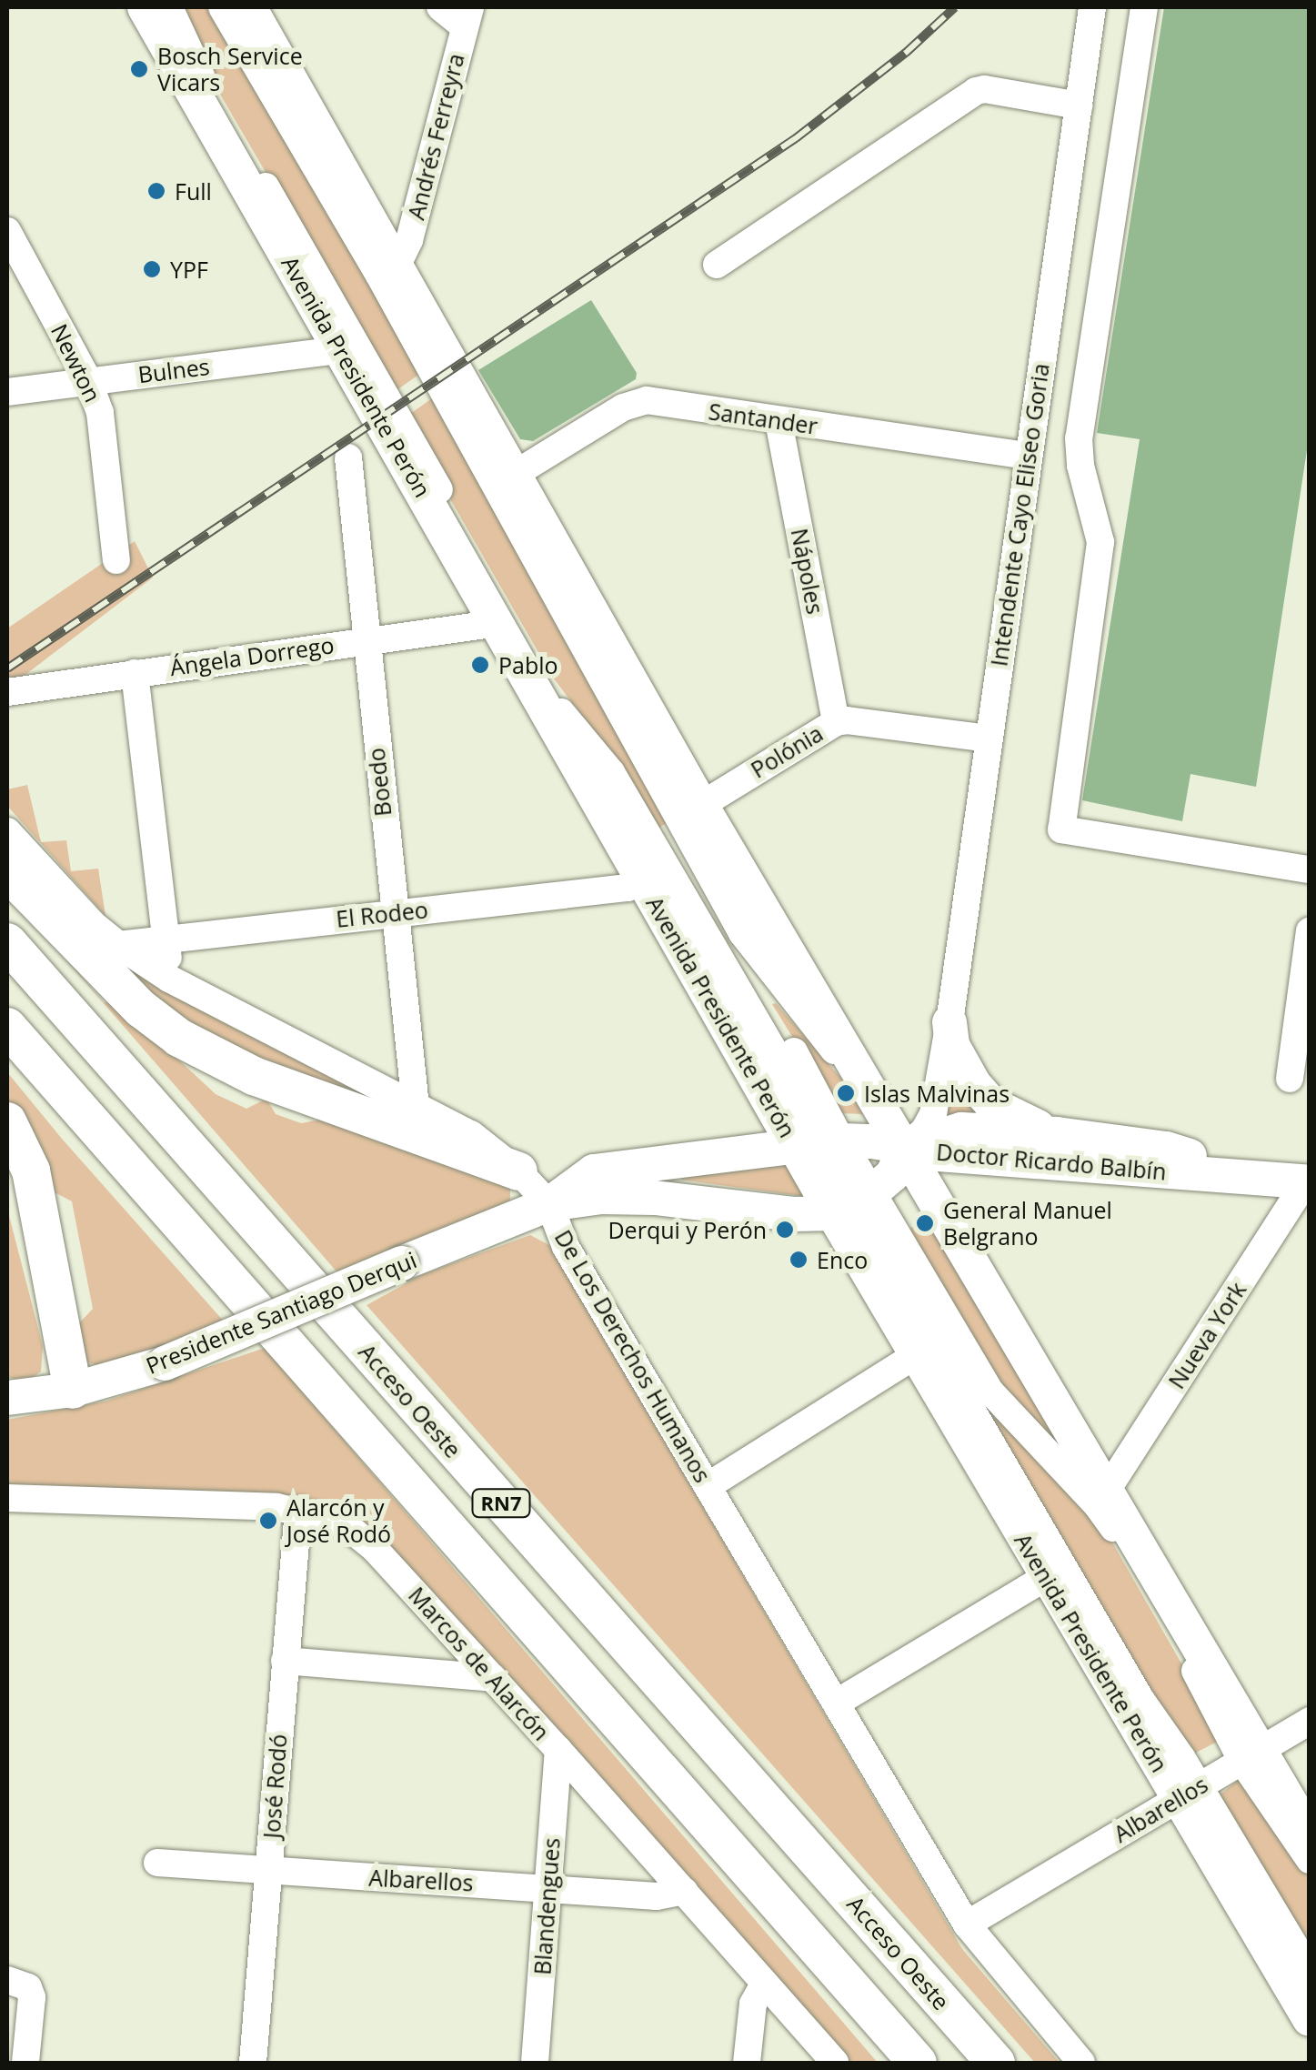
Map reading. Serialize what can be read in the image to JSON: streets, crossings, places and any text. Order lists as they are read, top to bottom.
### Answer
{
  "streets": {
    "highway": ["Acceso Oeste", "RN7"],
    "main road": ["Avenida Presidente Perón", "Doctor Ricardo Balbín", "Presidente Santiago Derqui"],
    "street": [
      "Andrés Ferreyra",
      "Newton",
      "Bulnes",
      "Santander",
      "Intendente Cayo Eliseo Goria",
      "Nápoles",
      "Ángela Dorrego",
      "Polónia",
      "Boedo",
      "El Rodeo",
      "Nueva York",
      "De Los Derechos Humanos",
      "Marcos de Alarcón",
      "José Rodó",
      "Albarellos",
      "Blandengues"
    ]
  },
  "crossings": [
    ["Newton", "Bulnes"],
    ["Bulnes", "Avenida Presidente Perón"],
    ["Avenida Presidente Perón", "Ángela Dorrego"],
    ["Avenida Presidente Perón", "Polónia"],
    ["Avenida Presidente Perón", "El Rodeo"],
    ["Avenida Presidente Perón", "Doctor Ricardo Balbín"],
    ["Avenida Presidente Perón", "Presidente Santiago Derqui"],
    ["Avenida Presidente Perón", "Albarellos"],
    ["Santander", "Intendente Cayo Eliseo Goria"],
    ["Santander", "Nápoles"],
    ["Intendente Cayo Eliseo Goria", "Polónia"],
    ["Intendente Cayo Eliseo Goria", "Doctor Ricardo Balbín"],
    ["Nápoles", "Polónia"],
    ["Ángela Dorrego", "Boedo"],
    ["Polónia", "El Rodeo"],
    ["Boedo", "El Rodeo"],
    ["Boedo", "De Los Derechos Humanos"],
    ["El Rodeo", "De Los Derechos Humanos"],
    ["Doctor Ricardo Balbín", "Presidente Santiago Derqui"],
    ["Doctor Ricardo Balbín", "Nueva York"],
    ["Presidente Santiago Derqui", "De Los Derechos Humanos"],
    ["De Los Derechos Humanos", "Albarellos"],
    ["Marcos de Alarcón", "José Rodó"],
    ["Marcos de Alarcón", "Albarellos"],
    ["Marcos de Alarcón", "Blandengues"],
    ["José Rodó", "Albarellos"],
    ["Albarellos", "Blandengues"]
  ],
  "places": [
    "Bosch Service Vicars",
    "Full",
    "YPF",
    "Pablo",
    "Islas Malvinas",
    "General Manuel Belgrano",
    "Derqui y Perón",
    "Enco",
    "Alarcón y José Rodó"
  ]
}
